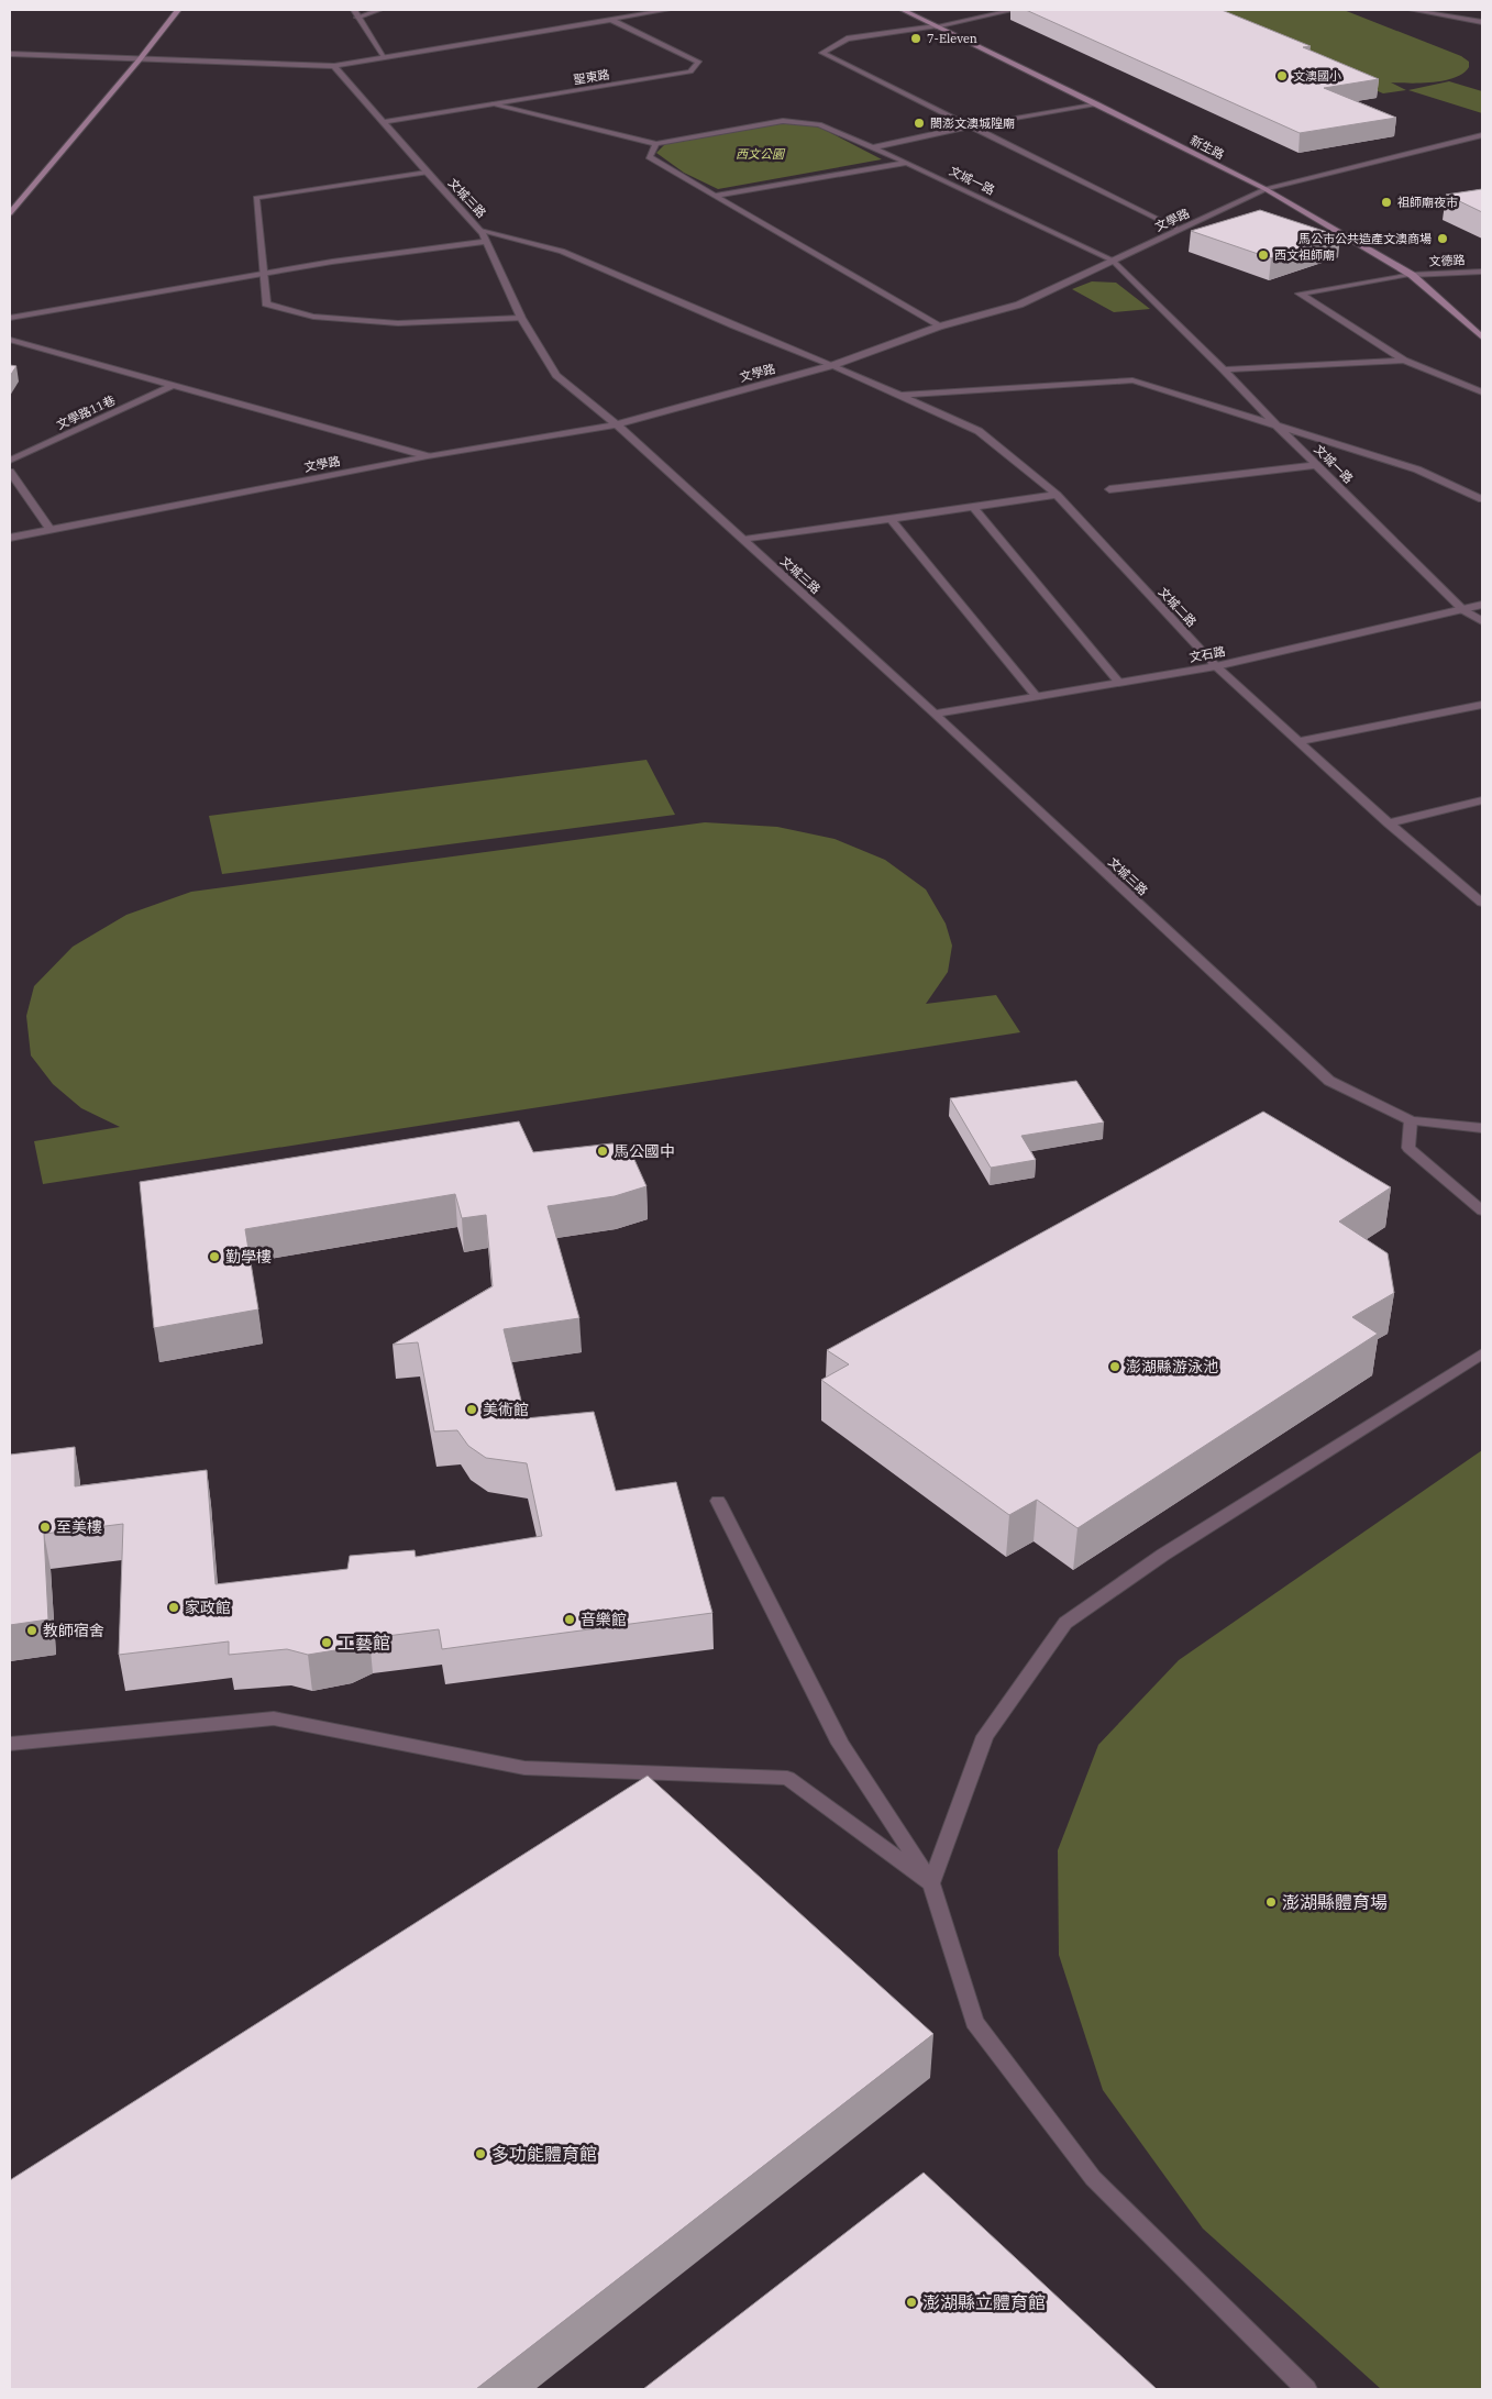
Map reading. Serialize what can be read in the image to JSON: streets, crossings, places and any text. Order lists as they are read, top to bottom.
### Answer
{
  "streets": {
    "main road": ["新生路"],
    "street": [
      "聖東路",
      "文城一路",
      "文城三路",
      "文學路",
      "文德路",
      "文學路11巷",
      "文城二路",
      "文石路"
    ]
  },
  "crossings": [
    ["聖東路", "文城三路"],
    ["新生路", "文學路"],
    ["新生路", "文德路"],
    ["文城一路", "文學路"],
    ["文城一路", "文石路"],
    ["文城三路", "文學路"],
    ["文城三路", "文城二路"],
    ["文城三路", "文石路"],
    ["文學路", "文城二路"],
    ["文城二路", "文石路"]
  ],
  "parks": ["西文公園"],
  "places": [
    "7-Eleven",
    "文澳國小",
    "閤澎文澳城隍廟",
    "祖師廟夜市",
    "馬公市公共造產文澳商場",
    "西文祖師廟",
    "馬公國中",
    "勤學樓",
    "澎湖縣游泳池",
    "美術館",
    "至美樓",
    "家政館",
    "音樂館",
    "教師宿舍",
    "工藝館",
    "澎湖縣體育場",
    "多功能體育館",
    "澎湖縣立體育館"
  ]
}
